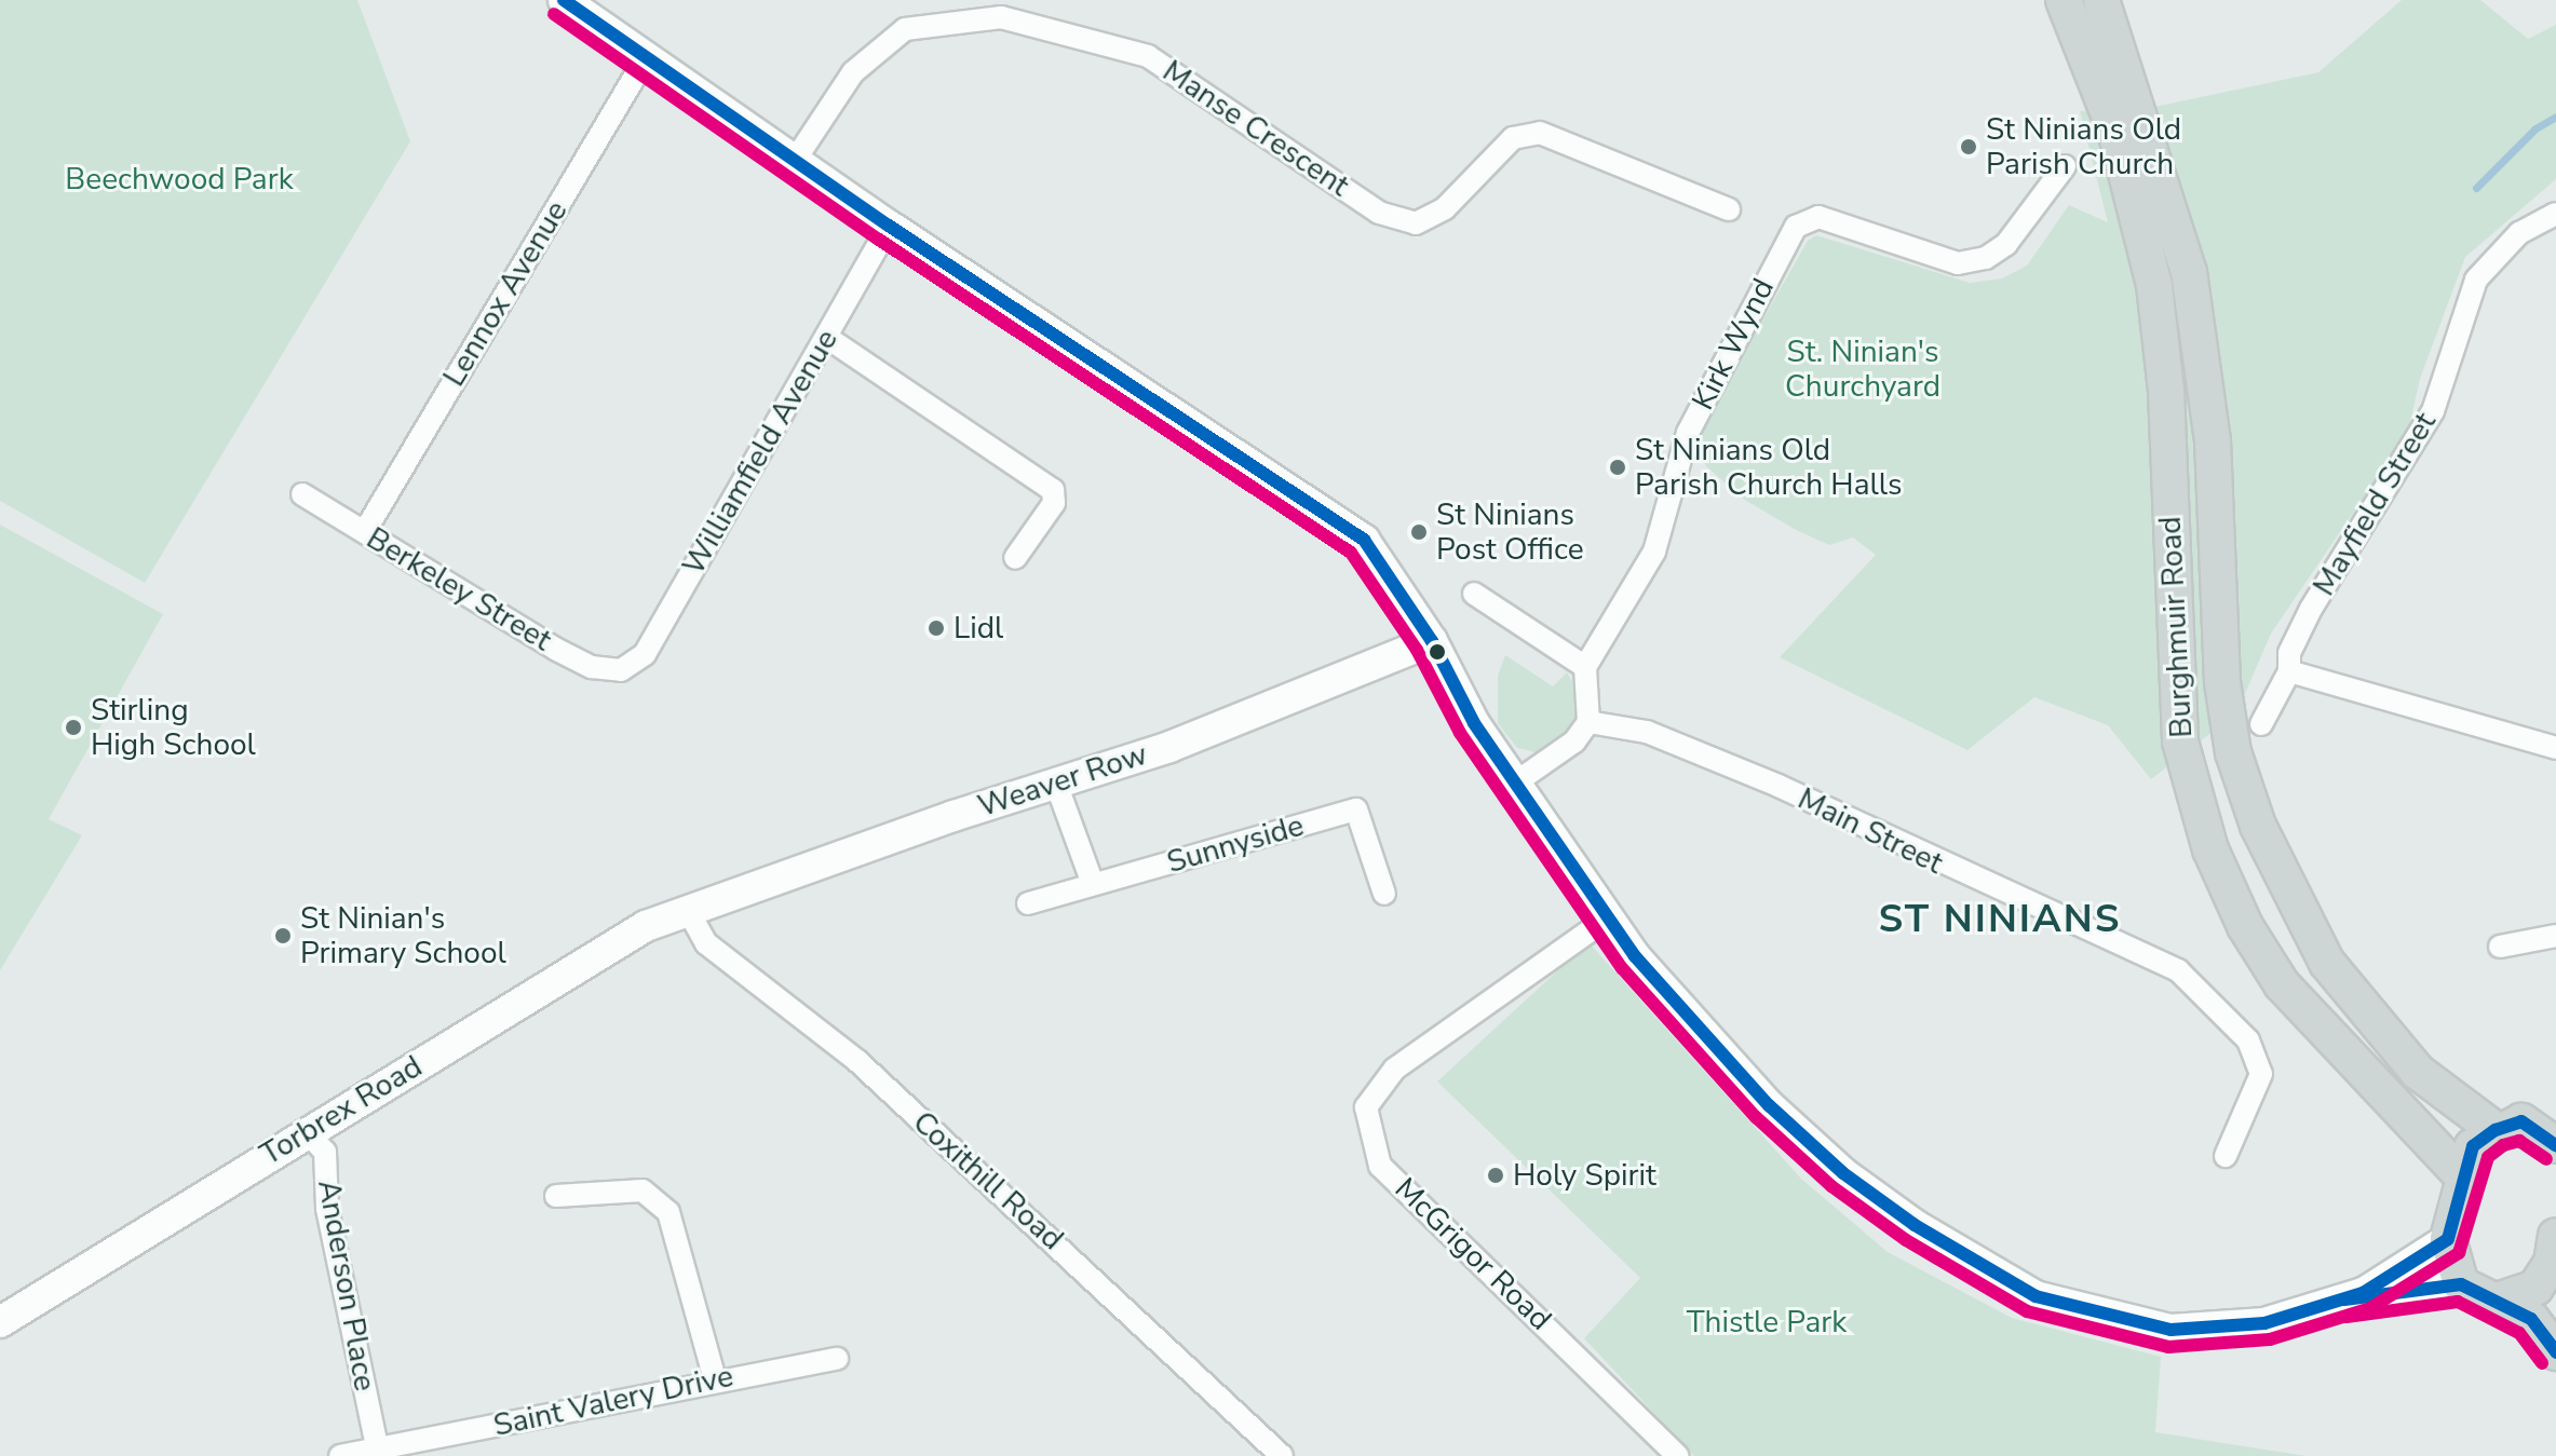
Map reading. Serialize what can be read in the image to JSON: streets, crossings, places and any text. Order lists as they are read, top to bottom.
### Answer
{
  "streets": {
    "main road": ["Burghmuir Road", "Weaver Row", "Torbrex Road"],
    "street": [
      "Manse Crescent",
      "Lennox Avenue",
      "Kirk Wynd",
      "Williamfield Avenue",
      "Mayfield Street",
      "Berkeley Street",
      "Main Street",
      "Sunnyside",
      "Coxithill Road",
      "McGrigor Road",
      "Anderson Place",
      "Saint Valery Drive"
    ]
  },
  "crossings": [
    ["Lennox Avenue", "Berkeley Street"],
    ["Williamfield Avenue", "Berkeley Street"],
    ["Weaver Row", "Torbrex Road"],
    ["Weaver Row", "Coxithill Road"],
    ["Torbrex Road", "Coxithill Road"],
    ["Torbrex Road", "Anderson Place"],
    ["Anderson Place", "Saint Valery Drive"]
  ],
  "districts": ["ST NINIANS"],
  "parks": ["Beechwood Park", "St. Ninian's Churchyard", "Thistle Park"],
  "places": [
    "St Ninians Old Parish Church",
    "St Ninians Old Parish Church Halls",
    "St Ninians Post Office",
    "Lidl",
    "Stirling High School",
    "St Ninian's Primary School",
    "Holy Spirit"
  ]
}
